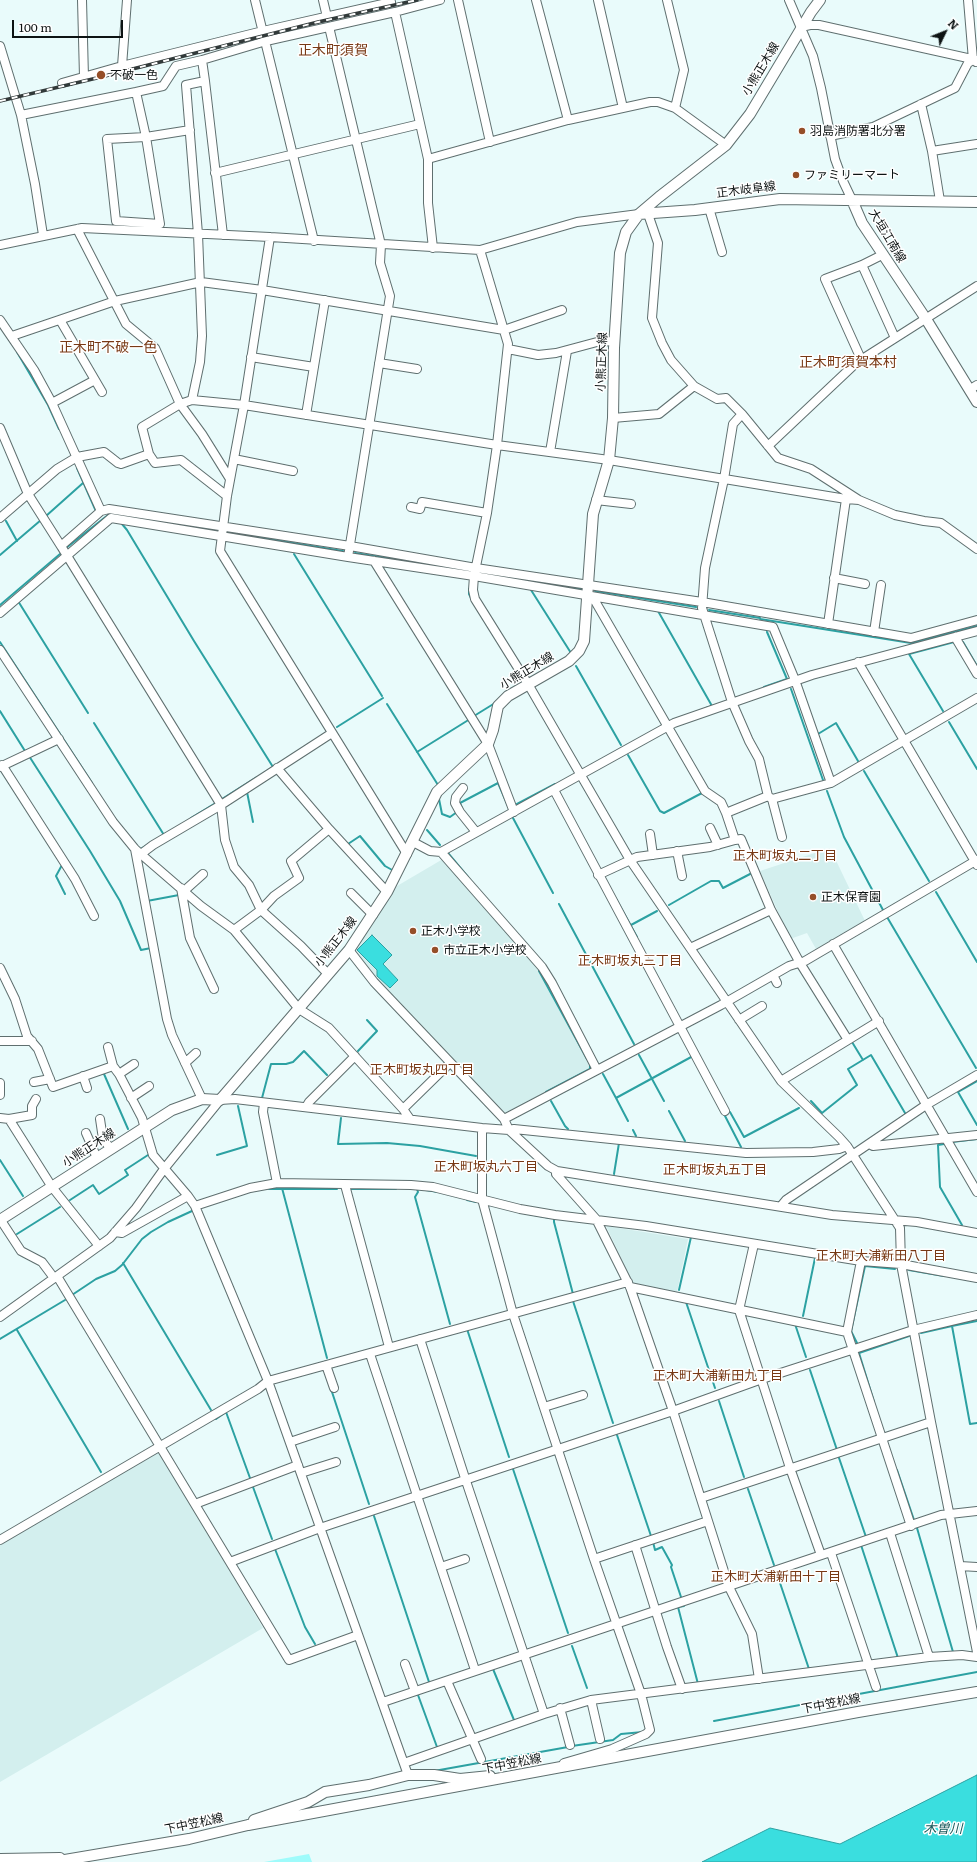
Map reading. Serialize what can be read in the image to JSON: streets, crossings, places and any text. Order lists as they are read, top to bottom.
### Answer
{
  "streets": {
    "main road": [
      "小熊正木線",
      "正木岐阜線",
      "大垣江南線",
      "下中笠松線"
    ]
  },
  "crossings": [
    ["小熊正木線", "正木岐阜線"],
    ["小熊正木線", "大垣江南線"],
    ["正木岐阜線", "大垣江南線"]
  ],
  "districts": [
    "正木町須賀",
    "正木町不破一色",
    "正木町須賀本村",
    "正木町坂丸二丁目",
    "正木町坂丸三丁目",
    "正木町坂丸四丁目",
    "正木町坂丸六丁目",
    "正木町坂丸五丁目",
    "正木町大浦新田八丁目",
    "正木町大浦新田九丁目",
    "正木町大浦新田十丁目"
  ],
  "water": ["木曽川"],
  "places": [
    "不破一色",
    "羽島消防署北分署",
    "ファミリーマート",
    "正木保育園",
    "正木小学校",
    "市立正木小学校"
  ],
  "scale_bar": "100 m",
  "north": "top right"
}
